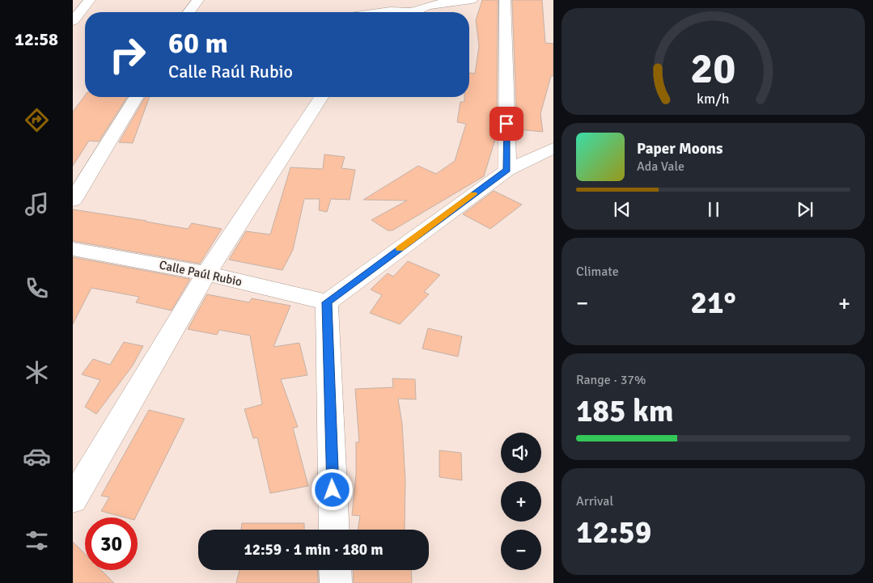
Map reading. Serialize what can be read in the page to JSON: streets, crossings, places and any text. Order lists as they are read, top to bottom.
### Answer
{
  "streets": {
    "street": ["Calle Paúl Rubio"]
  },
  "page": {
    "tabs": "12:58",
    "turn": ["60 m", "Calle Raúl Rubio"],
    "song": ["Paper Moons", "Ada Vale"],
    "tile": [
      "Climate",
      ["Range · 37%", "185 km"],
      ["Arrival", "12:59"]
    ],
    "heat": ["−", "21°", "+"],
    "map_buttons": ["+", "−"],
    "limit": "30",
    "trip": "12:59 · 1 min · 180 m",
    "gauge": ["20", "km/h"]
  }
}
